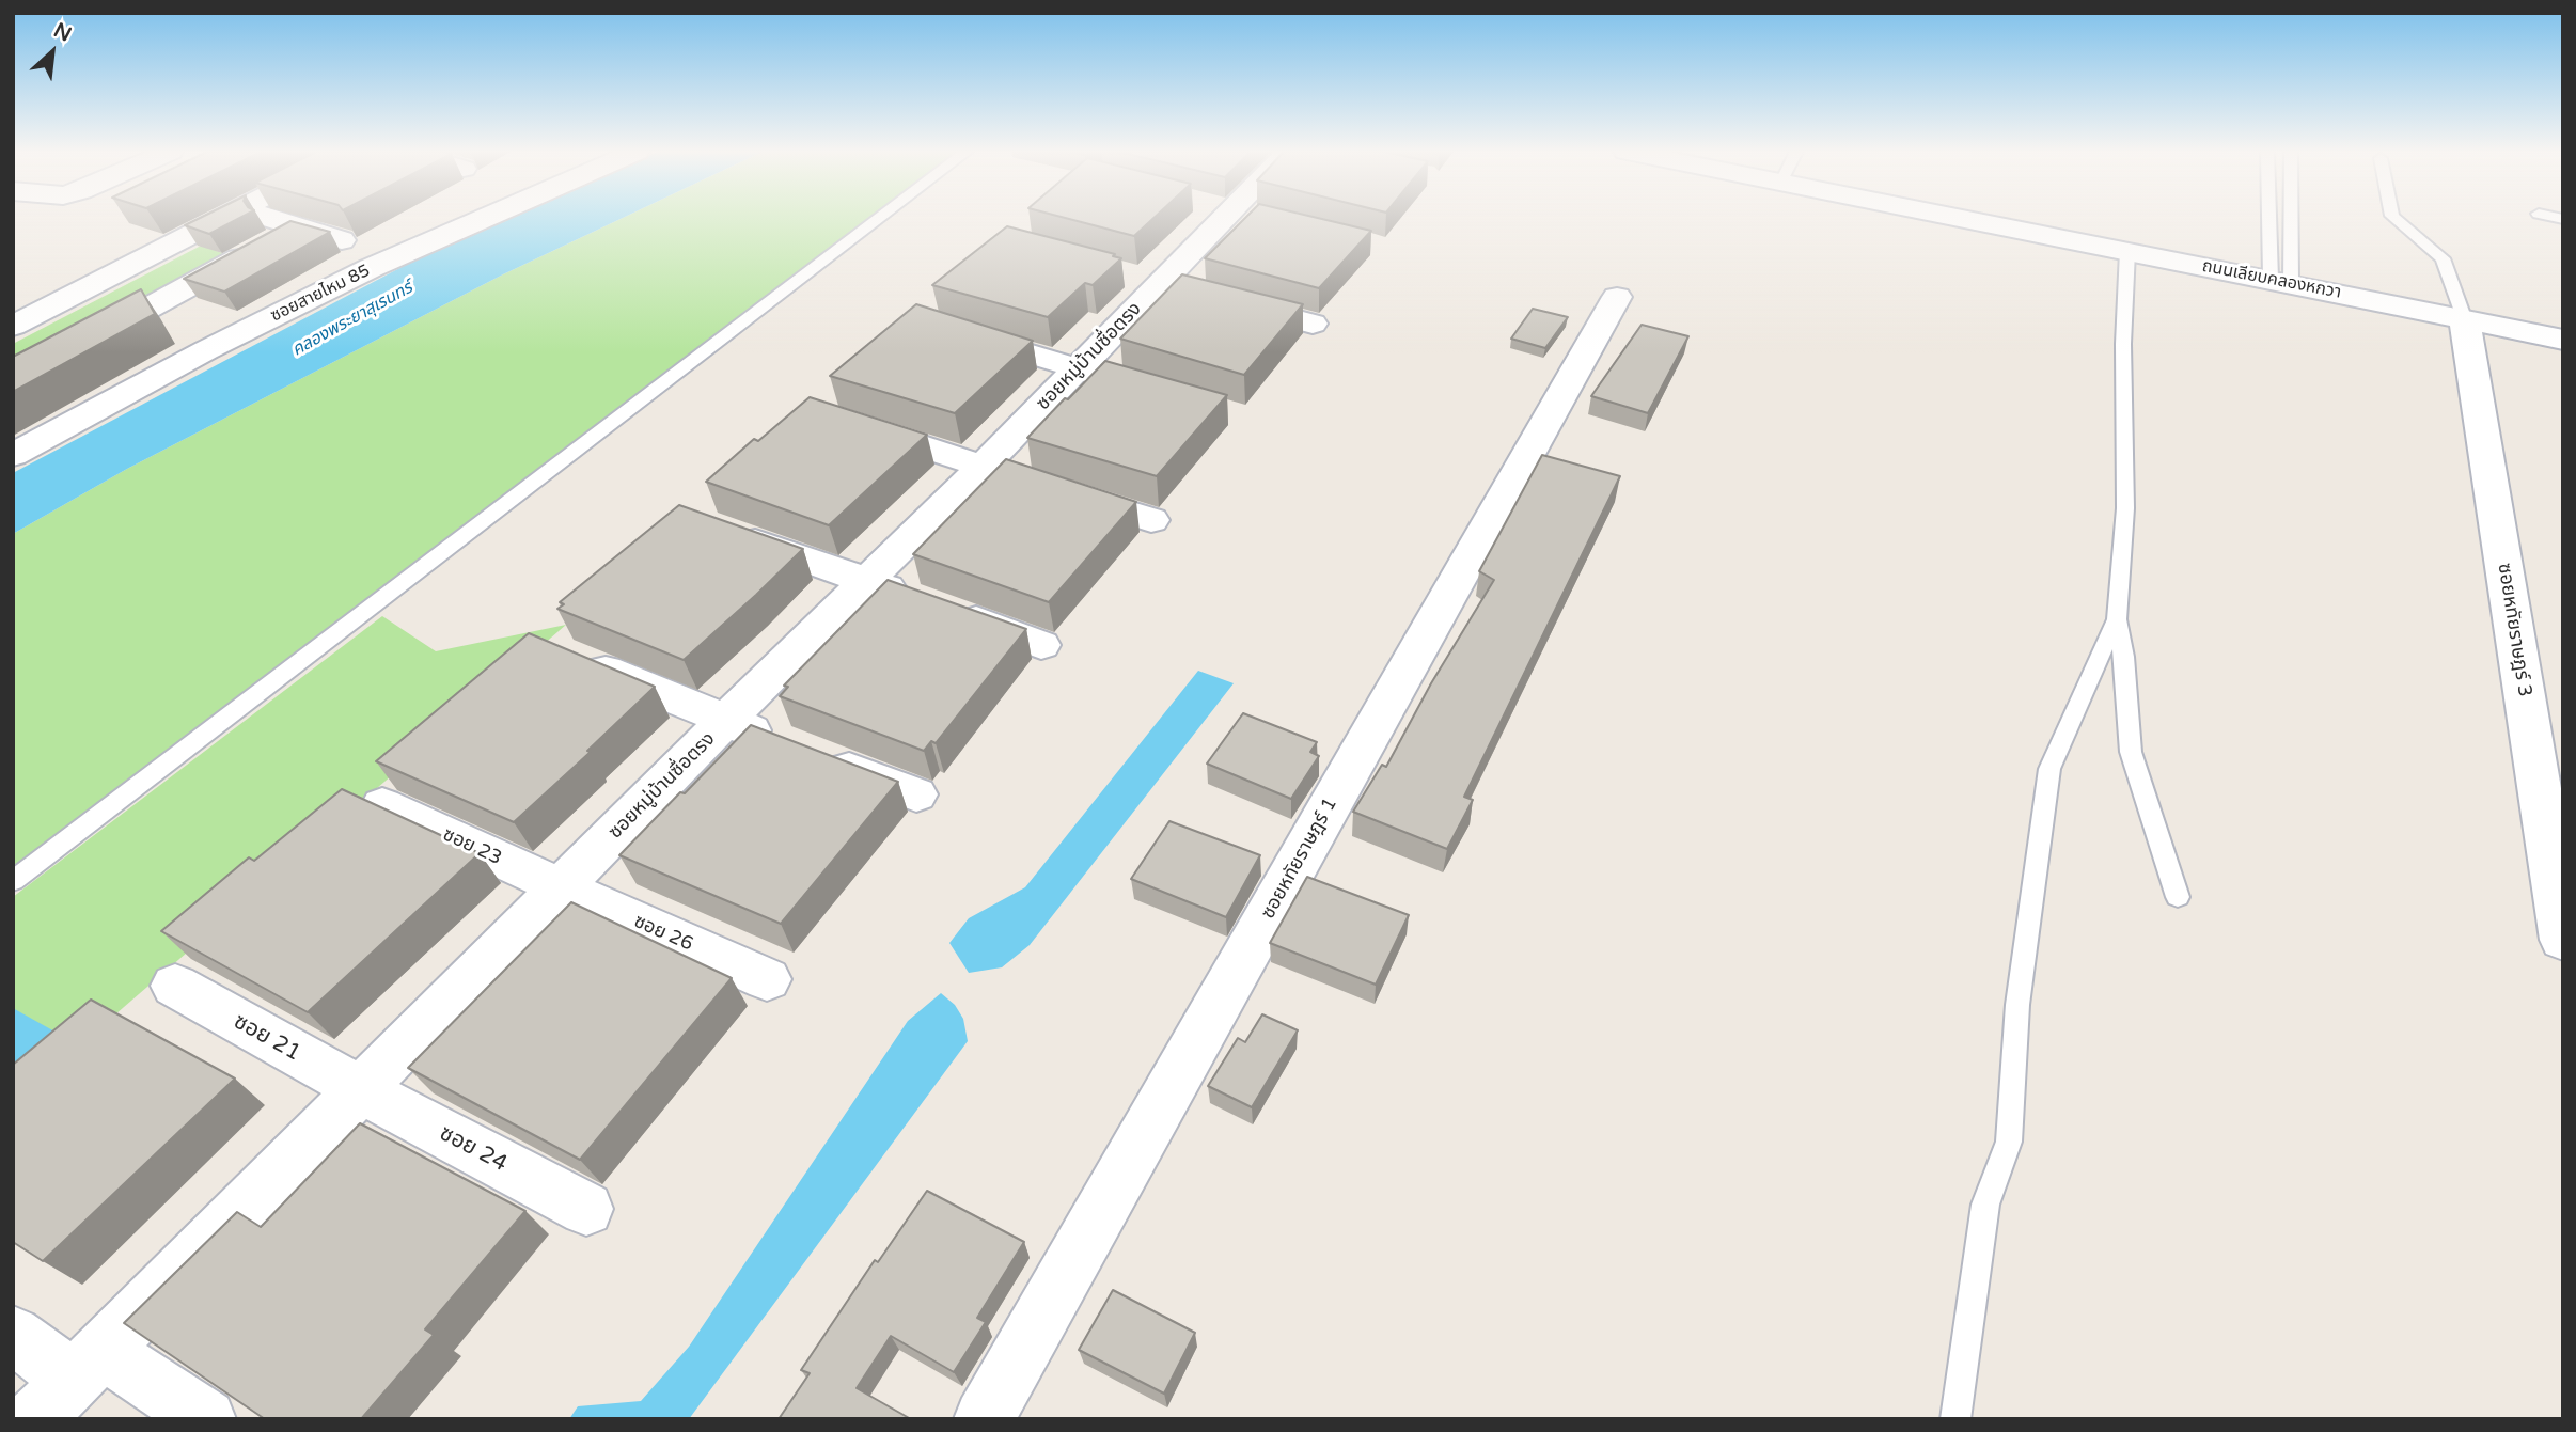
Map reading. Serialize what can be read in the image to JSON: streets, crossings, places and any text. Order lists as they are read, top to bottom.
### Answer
{
  "streets": {
    "street": [
      "ถนนเลียบคลองหกวา",
      "ซอยสายไหม 85",
      "ซอยหมู่บ้านซื่อตรง",
      "ซอยหทัยราษฎร์ 3",
      "ซอย 23",
      "ซอยหทัยราษฎร์ 1",
      "ซอย 26",
      "ซอย 21",
      "ซอย 24"
    ]
  },
  "crossings": [
    ["ถนนเลียบคลองหกวา", "ซอยหทัยราษฎร์ 3"],
    ["ซอยหมู่บ้านซื่อตรง", "ซอย 23"],
    ["ซอยหมู่บ้านซื่อตรง", "ซอย 26"],
    ["ซอยหมู่บ้านซื่อตรง", "ซอย 21"],
    ["ซอยหมู่บ้านซื่อตรง", "ซอย 24"],
    ["ซอย 23", "ซอย 26"],
    ["ซอย 21", "ซอย 24"]
  ],
  "water": ["คลองพระยาสุเรนทร์"],
  "north": "top right"
}
